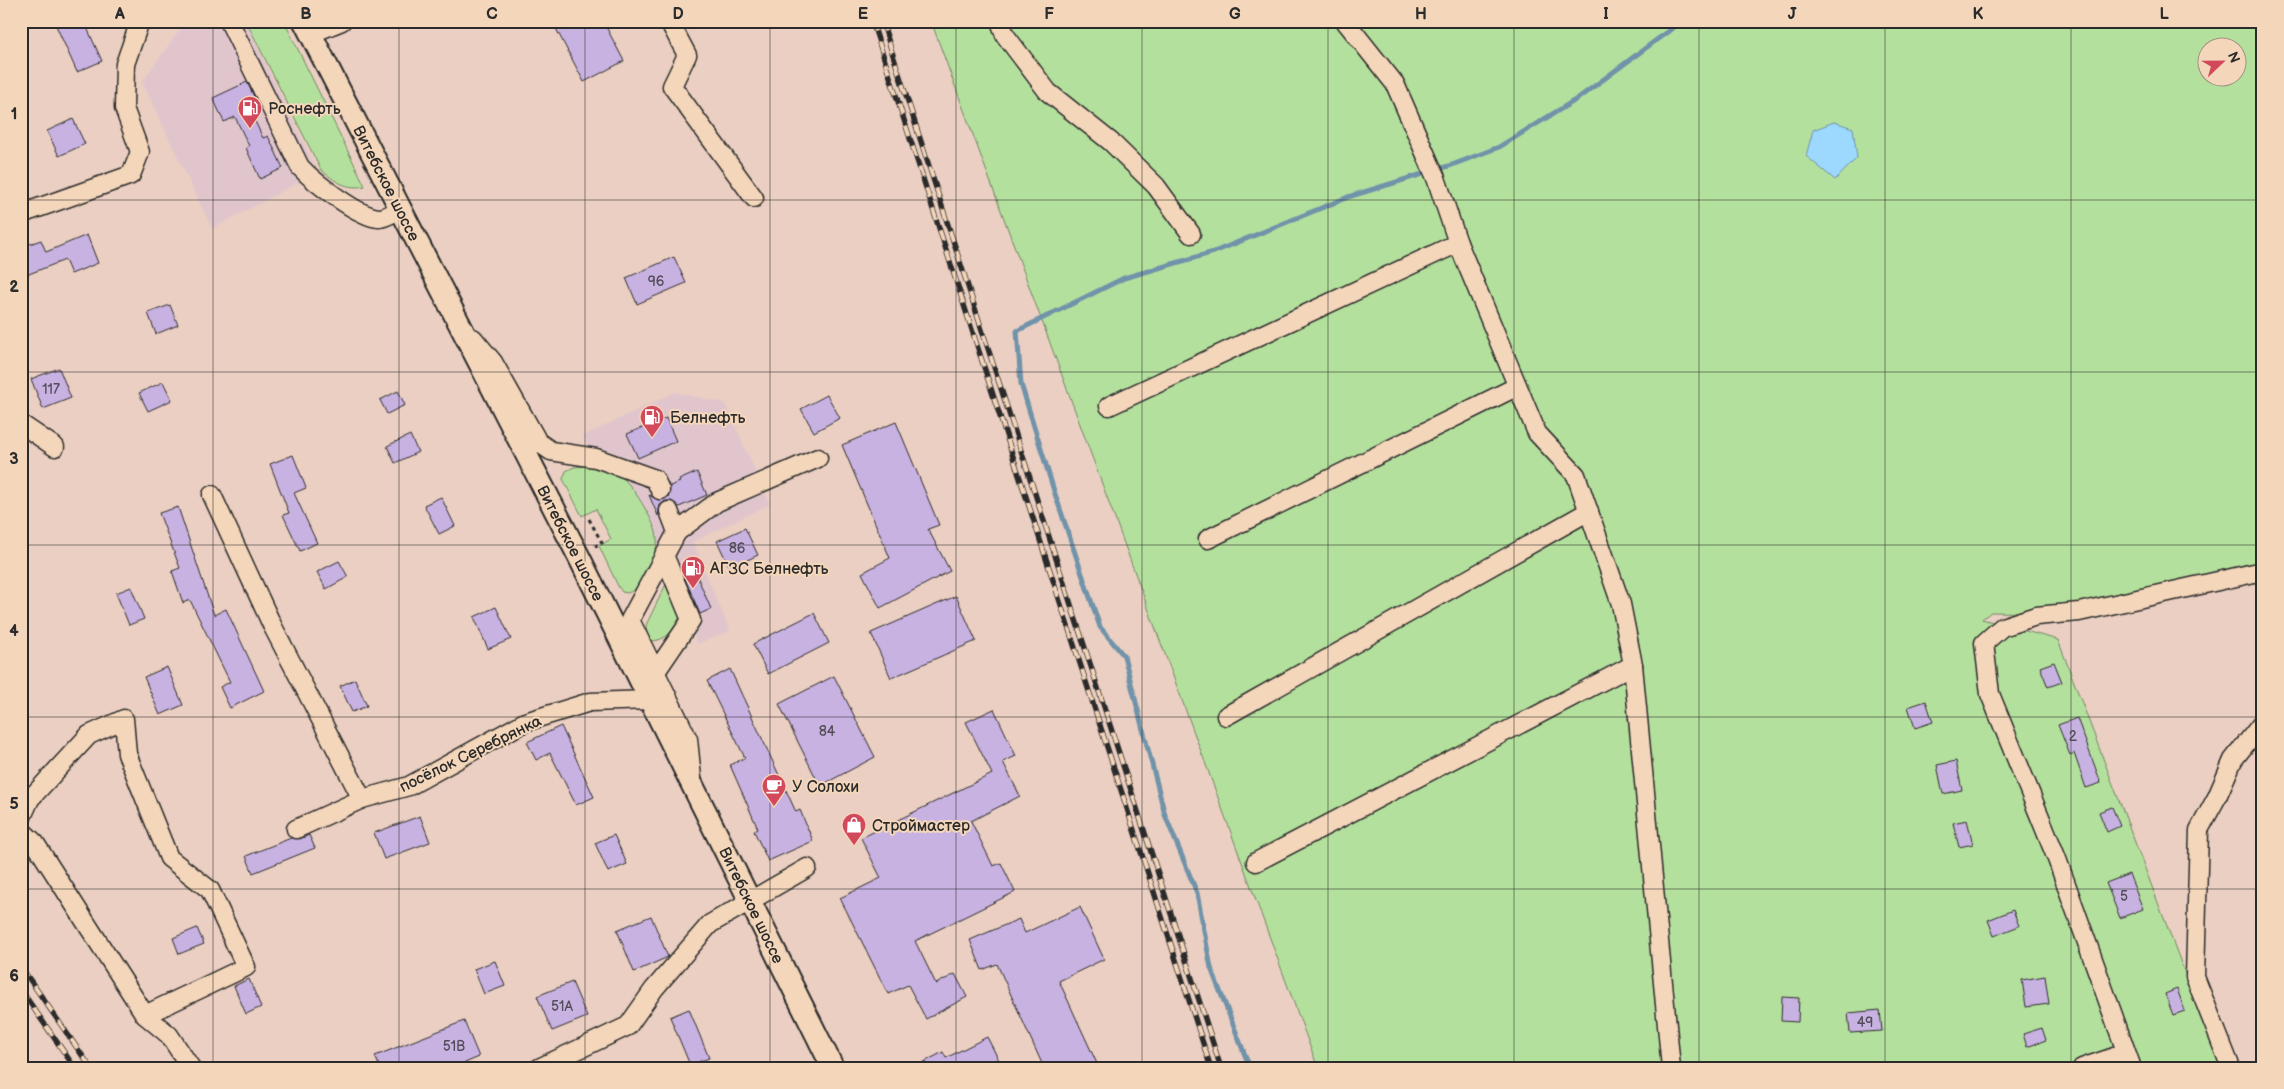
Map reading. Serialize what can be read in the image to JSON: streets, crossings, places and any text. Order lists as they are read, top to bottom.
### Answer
{
  "streets": {
    "main road": ["Витебское шоссе"],
    "street": ["посёлок Серебрянка"]
  },
  "crossings": [
    ["Витебское шоссе", "посёлок Серебрянка"]
  ],
  "places": {
    "fuel station": ["Роснефть", "Белнефть", "АГЗС Белнефть"],
    "cafe": ["У Солохи"],
    "shop": ["Строймастер"]
  },
  "house_numbers": [
    "96",
    "117",
    "86",
    "84",
    "2",
    "5",
    "51А",
    "49",
    "51В"
  ],
  "north": "right",
  "grid": {
    "columns": [
      "A",
      "B",
      "C",
      "D",
      "E",
      "F",
      "G",
      "H",
      "I",
      "J",
      "K",
      "L"
    ],
    "rows": [
      "1",
      "2",
      "3",
      "4",
      "5",
      "6"
    ]
  }
}
